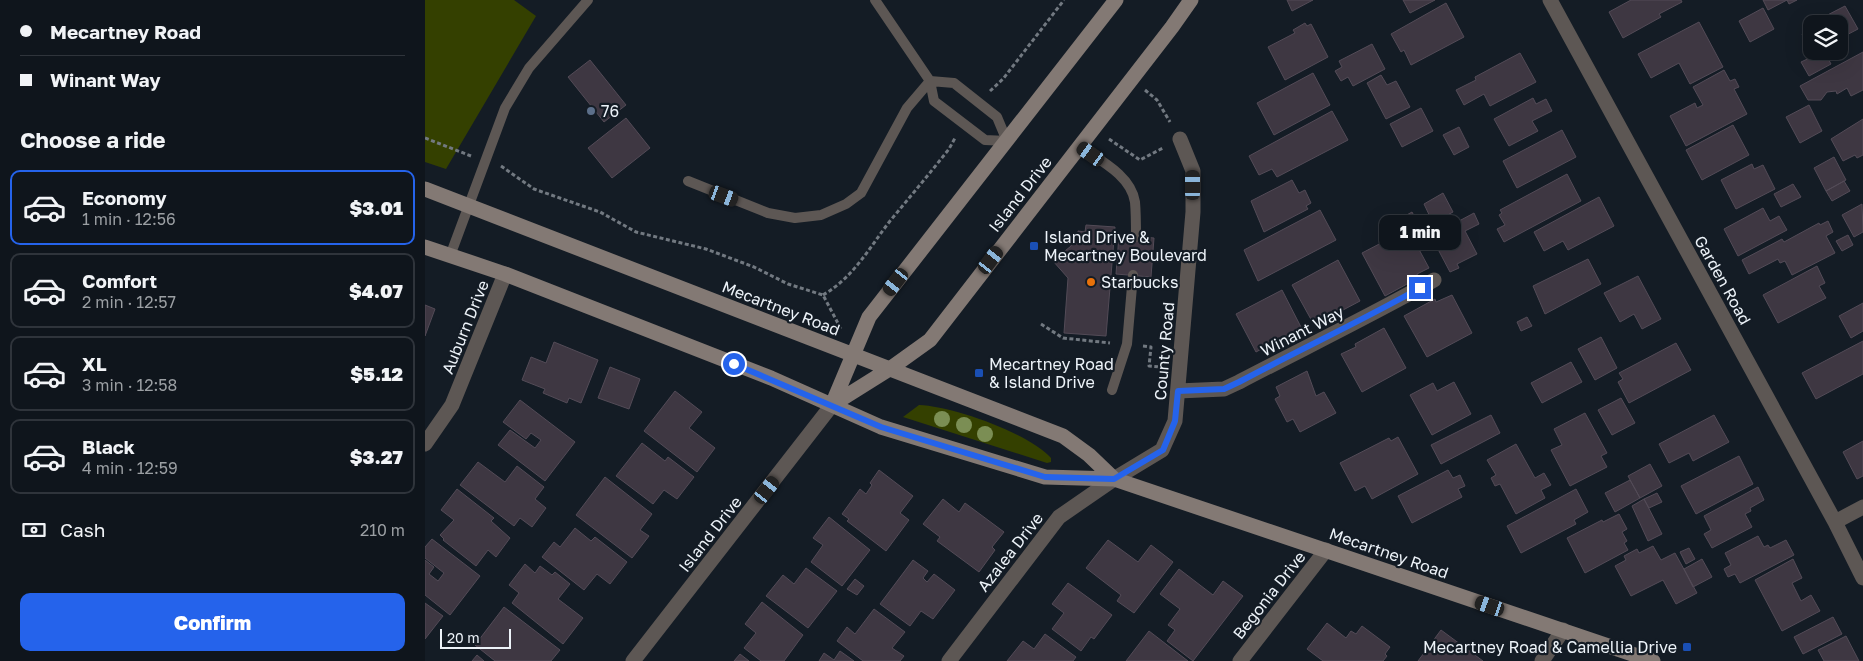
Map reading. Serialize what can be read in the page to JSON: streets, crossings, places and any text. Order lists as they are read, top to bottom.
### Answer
{
  "streets": {
    "main road": ["Island Drive", "Mecartney Road"],
    "street": [
      "Garden Road",
      "Auburn Drive",
      "Winant Way",
      "County Road",
      "Azalea Drive",
      "Begonia Drive"
    ]
  },
  "crossings": [
    ["Island Drive", "Mecartney Road"],
    ["Mecartney Road", "Auburn Drive"],
    ["Mecartney Road", "County Road"],
    ["Mecartney Road", "Azalea Drive"],
    ["Mecartney Road", "Begonia Drive"],
    ["Winant Way", "County Road"],
    ["County Road", "Azalea Drive"]
  ],
  "places": {
    "other": ["76", "Starbucks"],
    "transit": ["Island Drive & Mecartney Boulevard", "Mecartney Road & Island Drive", "Mecartney Road & Camellia Drive"]
  },
  "scale_bar": "20 m",
  "page": {
    "banner": ["Mecartney Road", "Winant Way"],
    "heading": "Choose a ride",
    "list": [
      {
        "name": "Economy",
        "note": "1 min · 12:56",
        "value": "$3.01"
      },
      {
        "name": "Comfort",
        "note": "2 min · 12:57",
        "value": "$4.07"
      },
      {
        "name": "XL",
        "note": "3 min · 12:58",
        "value": "$5.12"
      },
      {
        "name": "Black",
        "note": "4 min · 12:59",
        "value": "$3.27"
      }
    ],
    "bubble": "1 min",
    "pay": ["Cash", "210 m"],
    "buttons": "Confirm",
    "scale": "20 m"
  }
}
